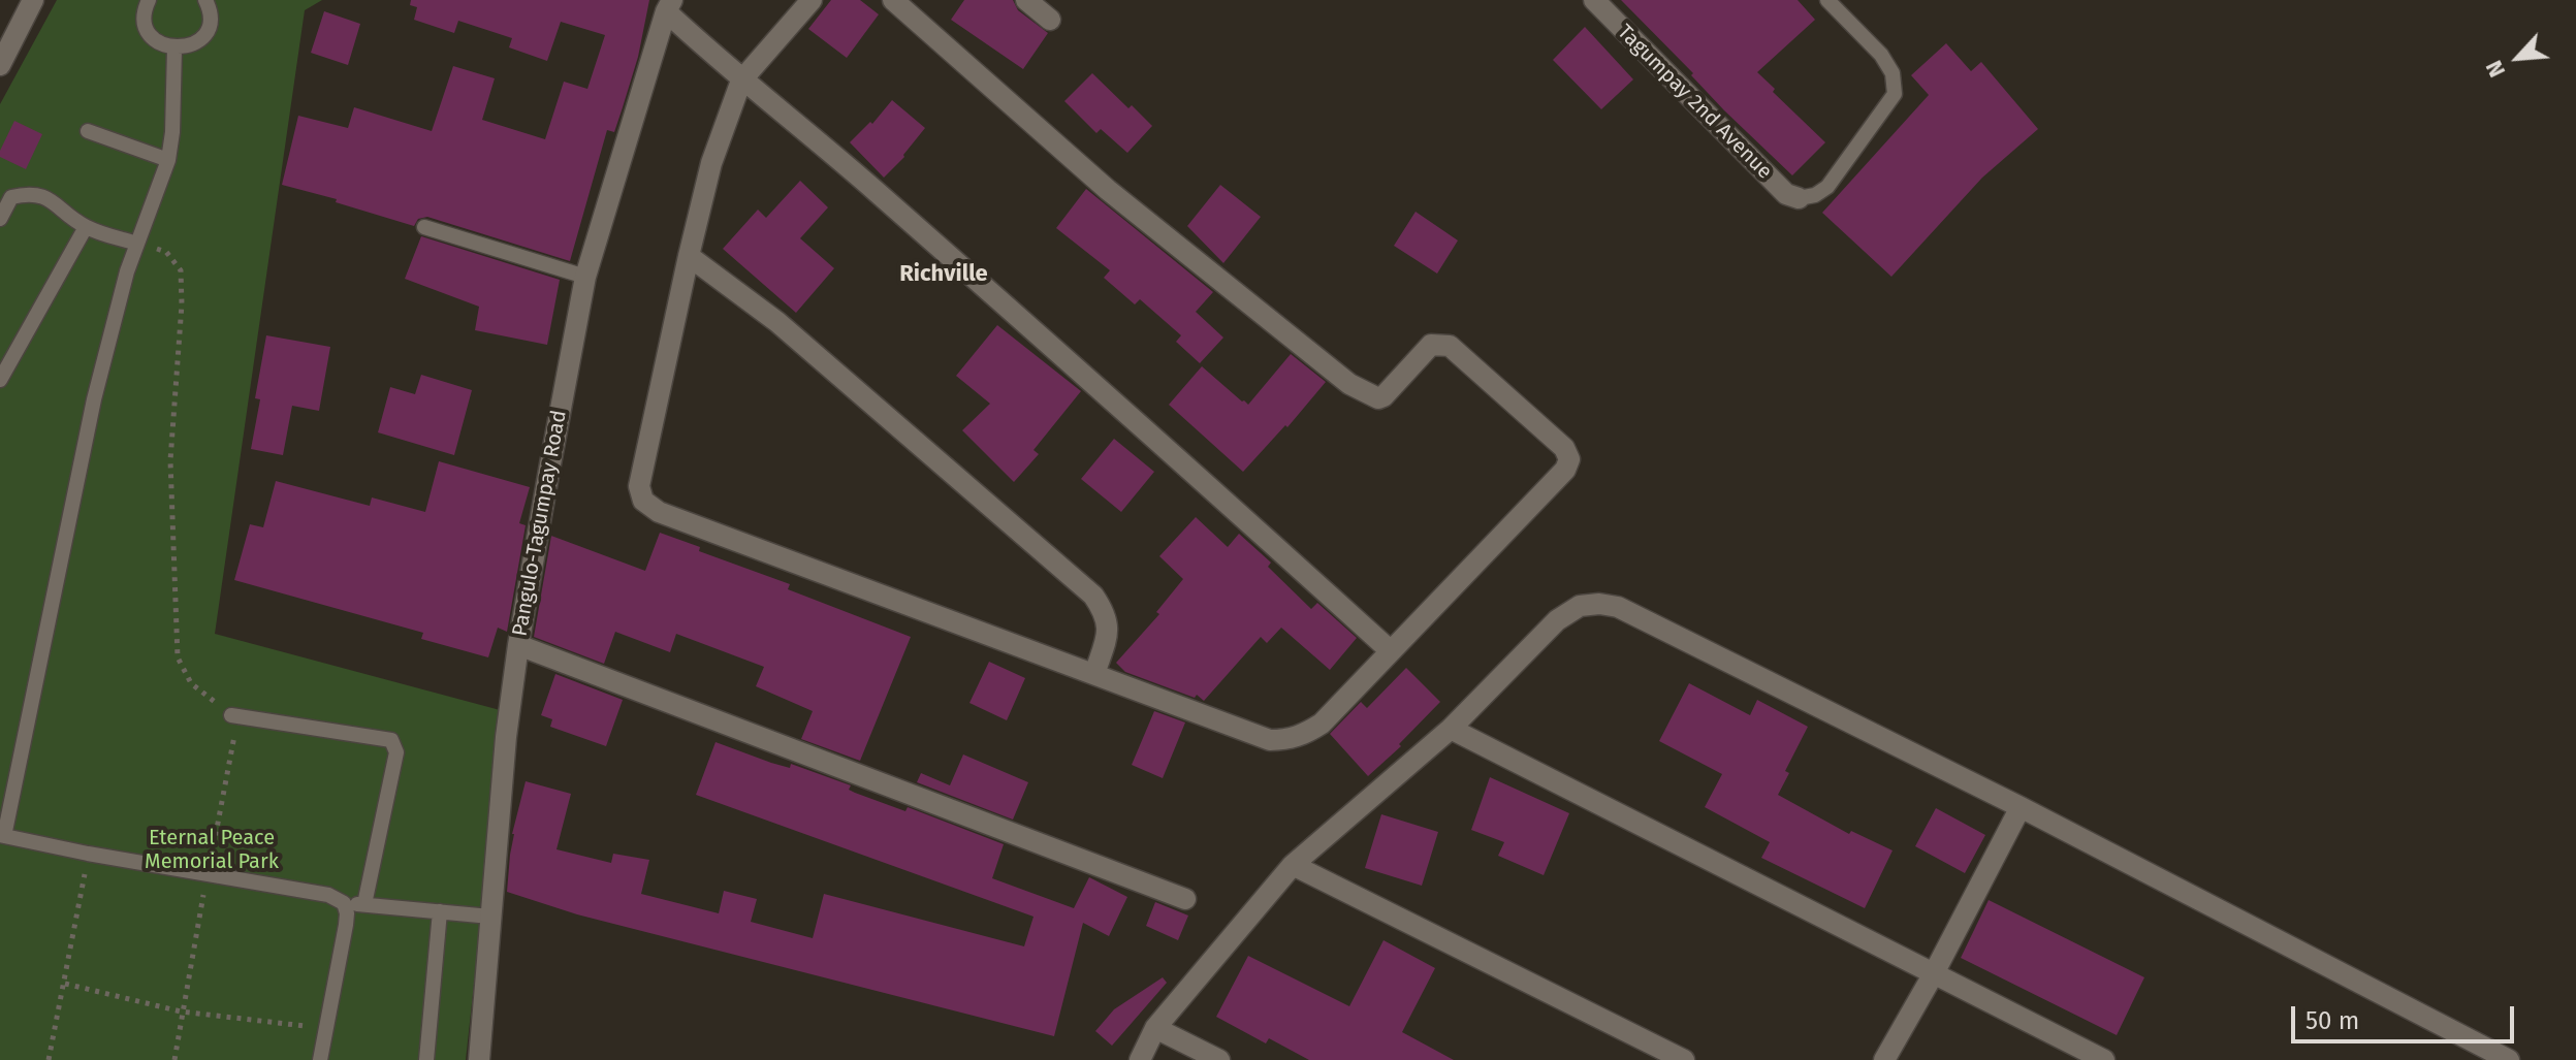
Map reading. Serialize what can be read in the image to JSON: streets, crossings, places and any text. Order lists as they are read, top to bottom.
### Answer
{
  "streets": {
    "street": ["Tagumpay 2nd Avenue", "Pangulo-Tagumpay Road"]
  },
  "districts": ["Richville"],
  "parks": ["Eternal Peace Memorial Park"],
  "scale_bar": "50 m",
  "north": "bottom left"
}
